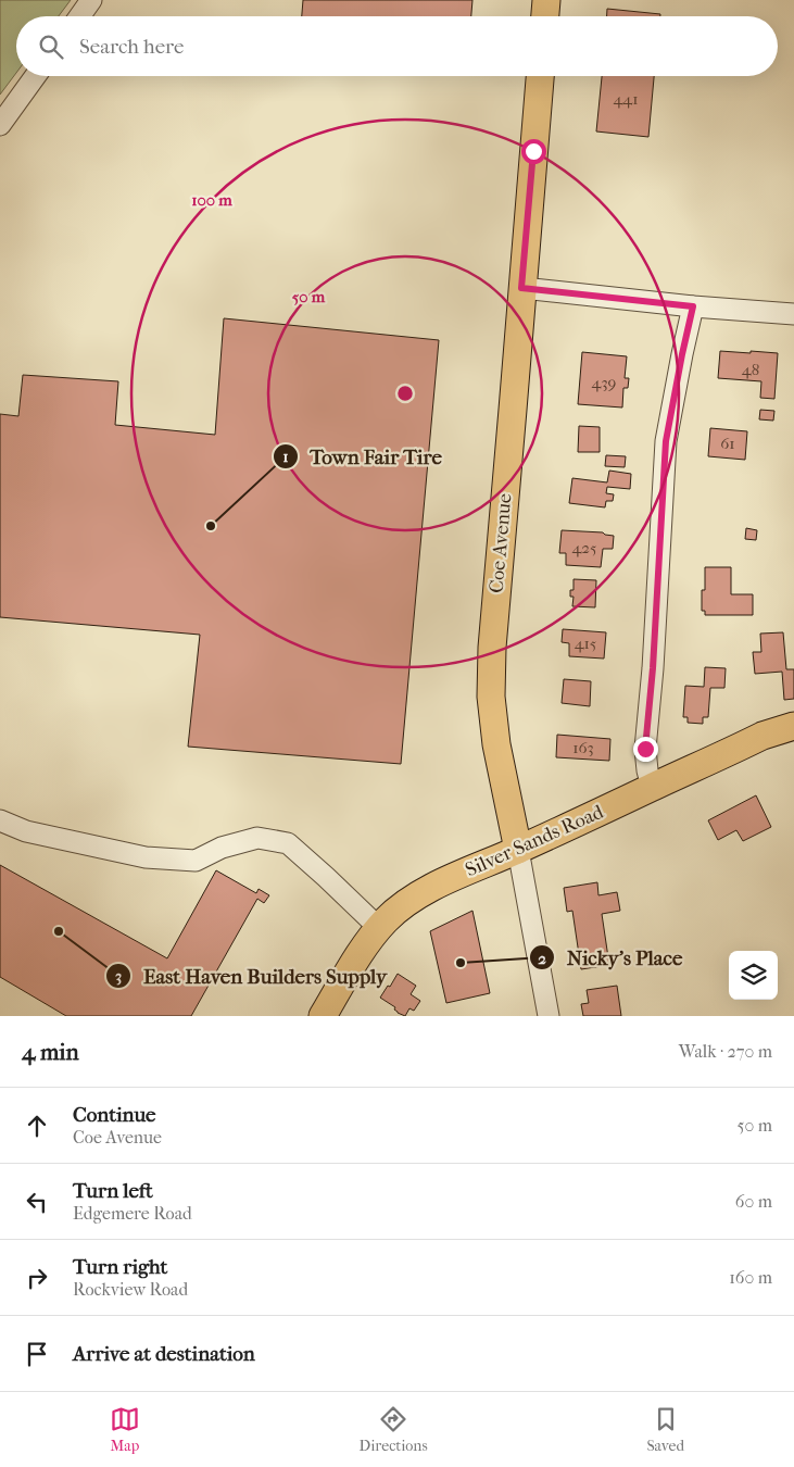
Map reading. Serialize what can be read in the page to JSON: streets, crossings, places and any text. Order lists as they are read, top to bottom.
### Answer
{
  "streets": {
    "main road": ["Coe Avenue", "Silver Sands Road"]
  },
  "crossings": [
    ["Coe Avenue", "Silver Sands Road"]
  ],
  "places": ["Town Fair Tire", "East Haven Builders Supply", "Nicky's Place"],
  "house_numbers": [
    "441",
    "48",
    "439",
    "61",
    "425",
    "415",
    "163"
  ],
  "page": {
    "search": "Search here",
    "heading": ["4 min", "Walk · 270 m"],
    "list": [
      ["Continue", "Coe Avenue", "50 m"],
      ["Turn left", "Edgemere Road", "60 m"],
      ["Turn right", "Rockview Road", "160 m"],
      "Arrive at destination"
    ],
    "nav": ["Map", "Directions", "Saved"]
  },
  "rings": ["100 m", "50 m"]
}
